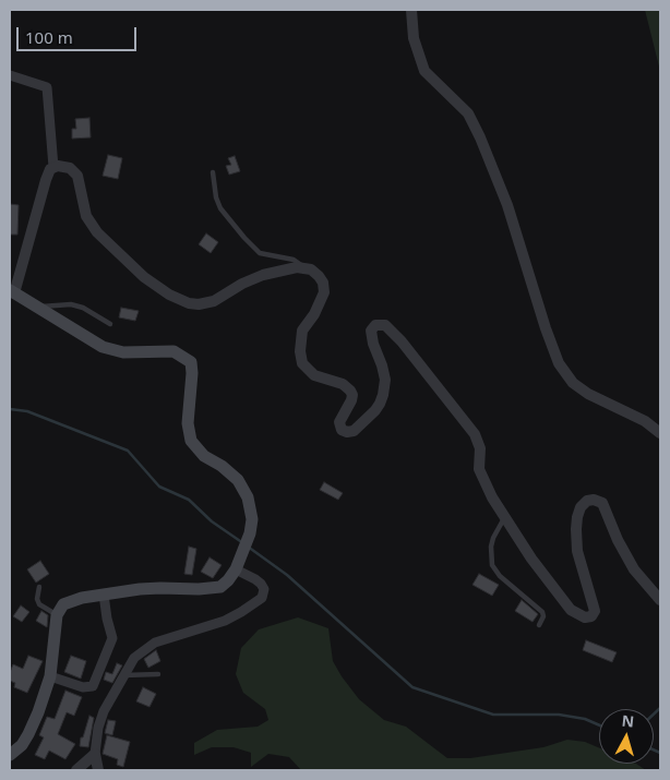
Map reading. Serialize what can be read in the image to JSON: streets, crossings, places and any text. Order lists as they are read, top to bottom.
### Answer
{
  "scale_bar": "100 m",
  "north": "top"
}
